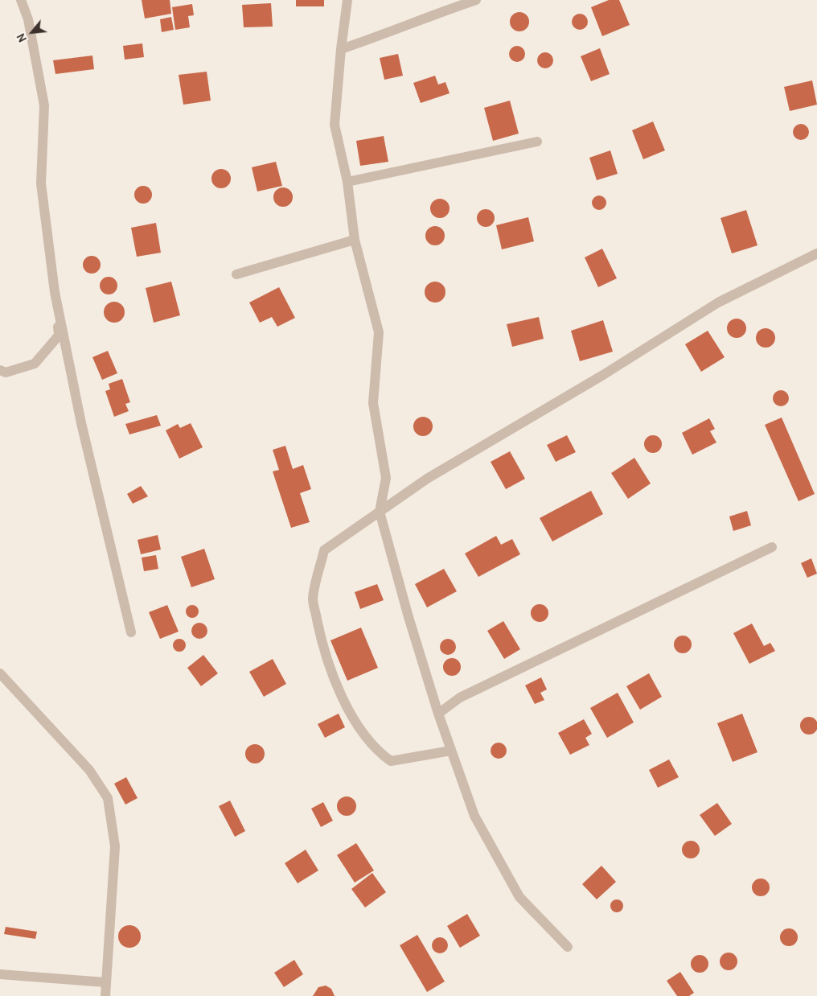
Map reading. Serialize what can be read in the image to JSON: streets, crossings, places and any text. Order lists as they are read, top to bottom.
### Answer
{
  "north": "bottom left"
}
